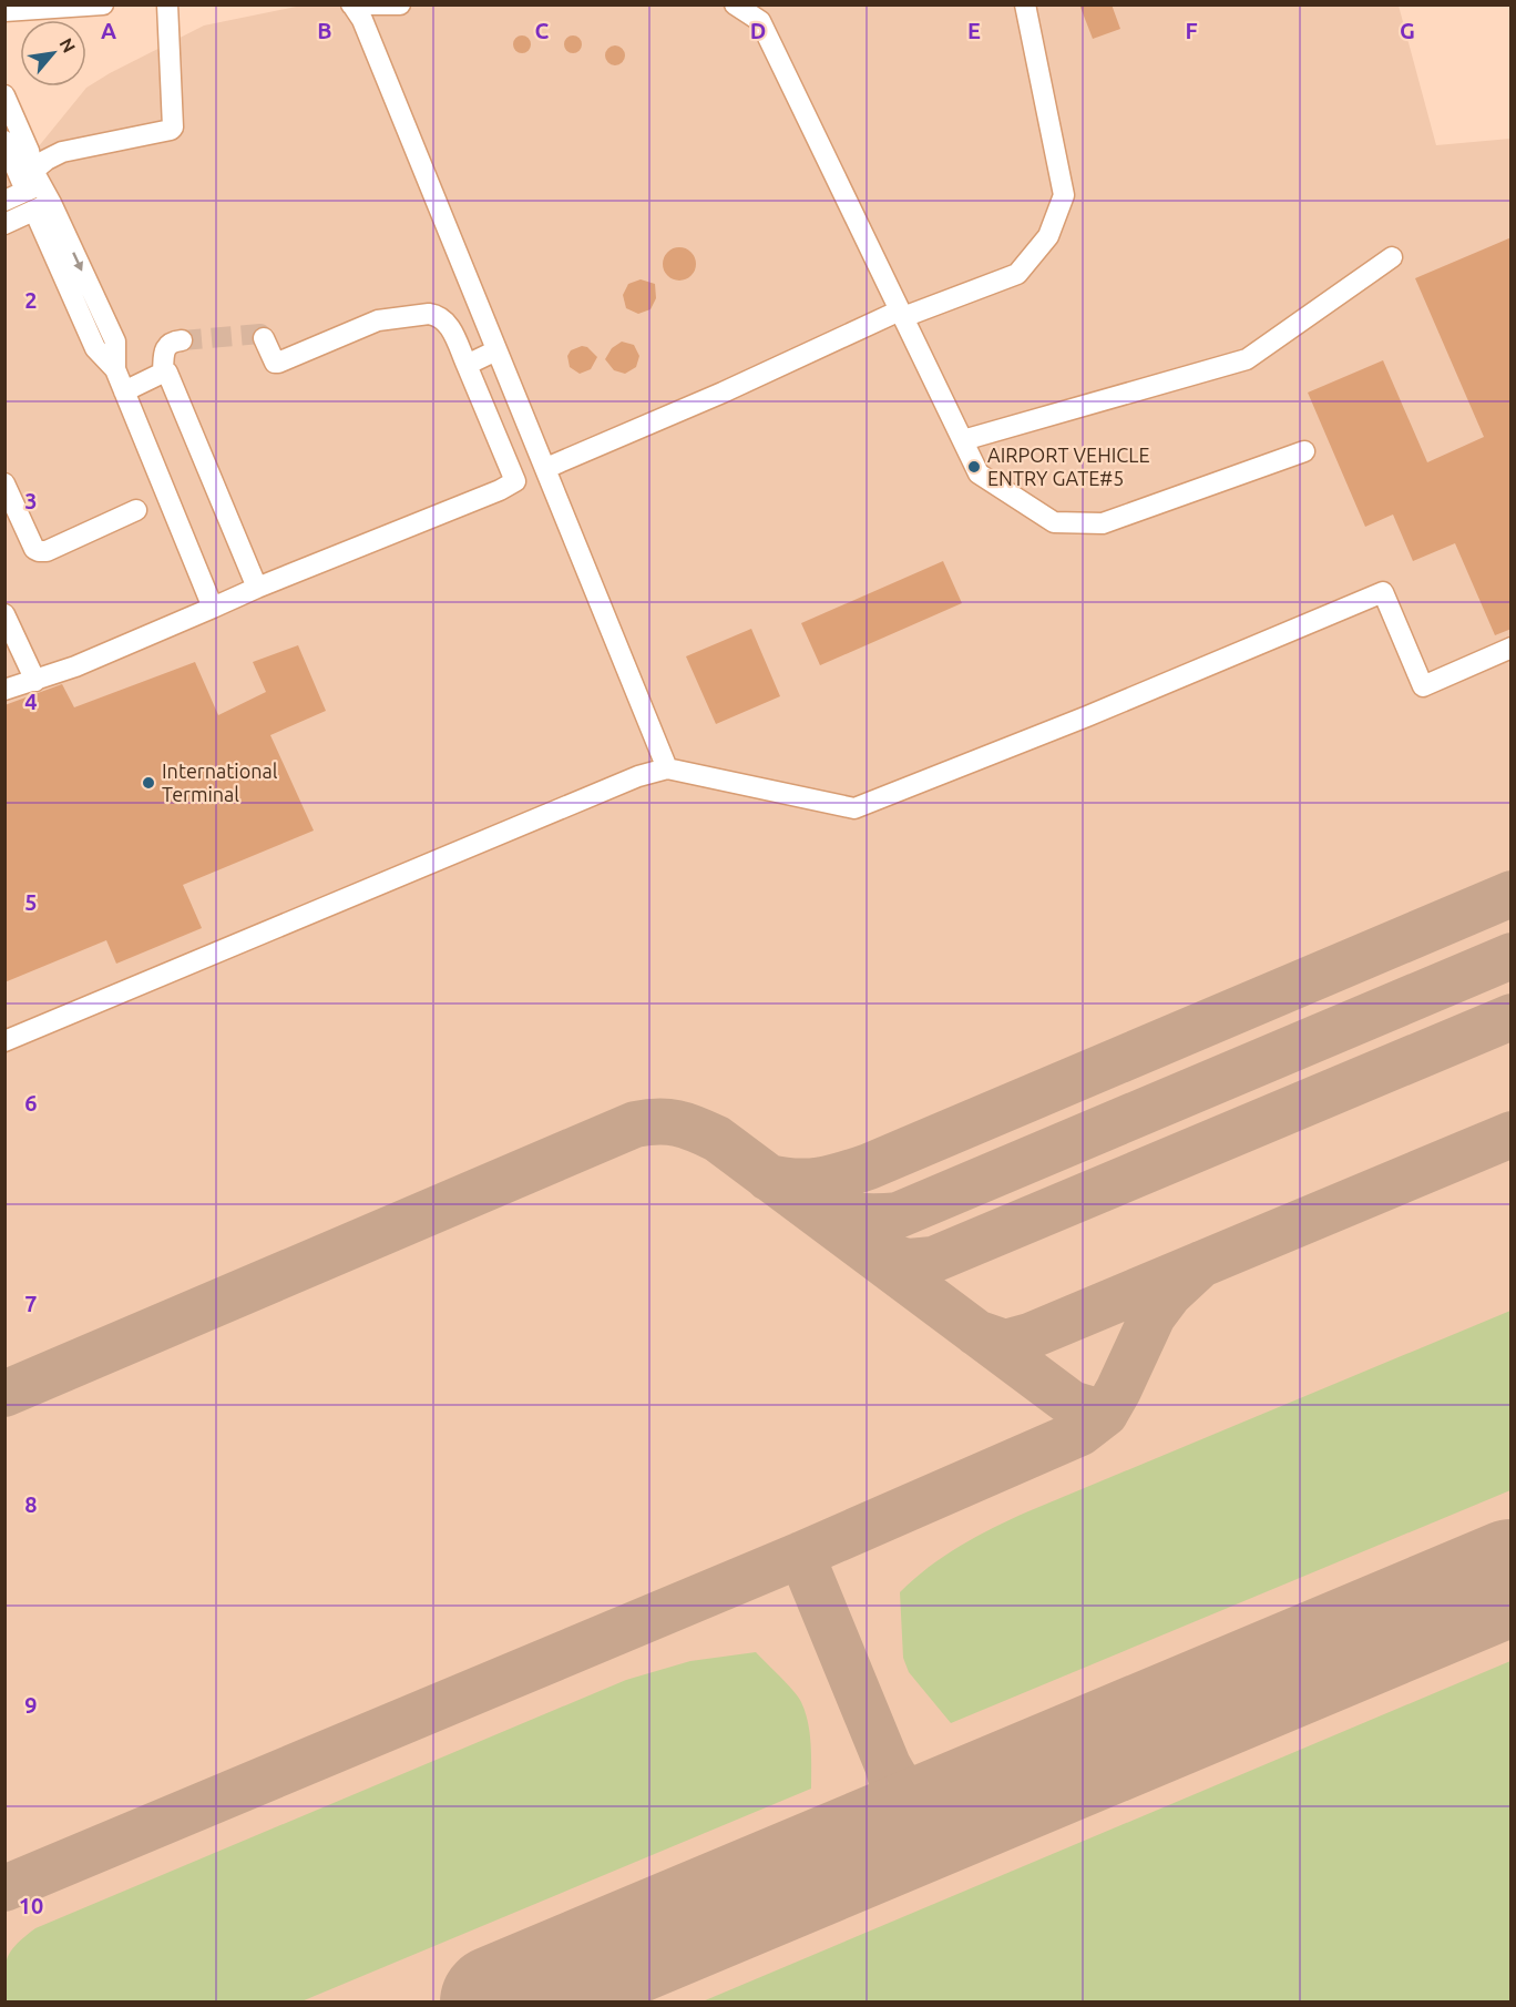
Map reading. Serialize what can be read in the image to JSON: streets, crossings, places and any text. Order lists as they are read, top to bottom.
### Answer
{
  "places": ["AIRPORT VEHICLE ENTRY GATE#5", "International Terminal"],
  "north": "top right",
  "grid": {
    "columns": [
      "A",
      "B",
      "C",
      "D",
      "E",
      "F",
      "G"
    ],
    "rows": [
      "2",
      "3",
      "4",
      "5",
      "6",
      "7",
      "8",
      "9",
      "10"
    ]
  }
}
